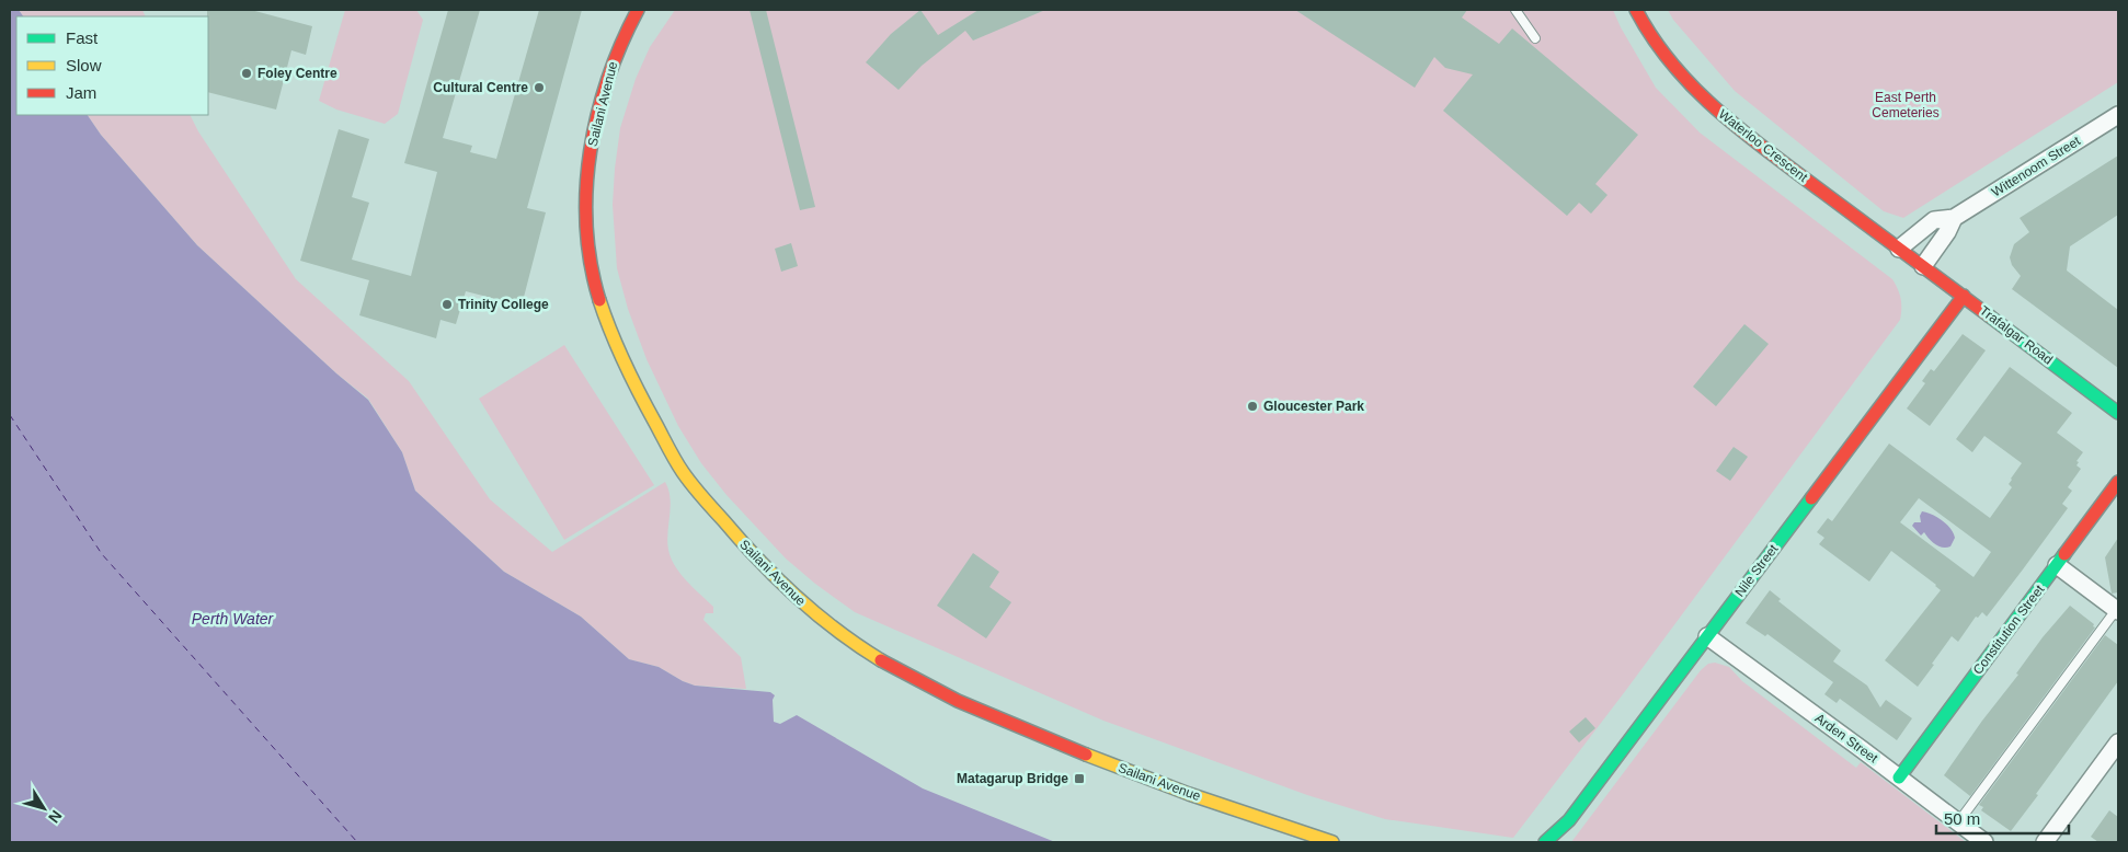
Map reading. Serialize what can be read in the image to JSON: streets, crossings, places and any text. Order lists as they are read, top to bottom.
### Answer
{
  "streets": {
    "street": [
      "Sailani Avenue",
      "Waterloo Crescent",
      "Wittenoom Street",
      "Trafalgar Road",
      "Nile Street",
      "Constitution Street",
      "Arden Street"
    ]
  },
  "crossings": [
    ["Waterloo Crescent", "Wittenoom Street"],
    ["Waterloo Crescent", "Trafalgar Road"],
    ["Wittenoom Street", "Trafalgar Road"],
    ["Trafalgar Road", "Nile Street"],
    ["Nile Street", "Arden Street"],
    ["Constitution Street", "Arden Street"]
  ],
  "water": ["Perth Water"],
  "parks": ["East Perth Cemeteries"],
  "places": {
    "other": [
      "Foley Centre",
      "Cultural Centre",
      "Trinity College",
      "Gloucester Park"
    ],
    "transit": ["Matagarup Bridge"]
  },
  "legend": ["Fast", "Slow", "Jam"],
  "scale_bar": "50 m",
  "north": "bottom right"
}
